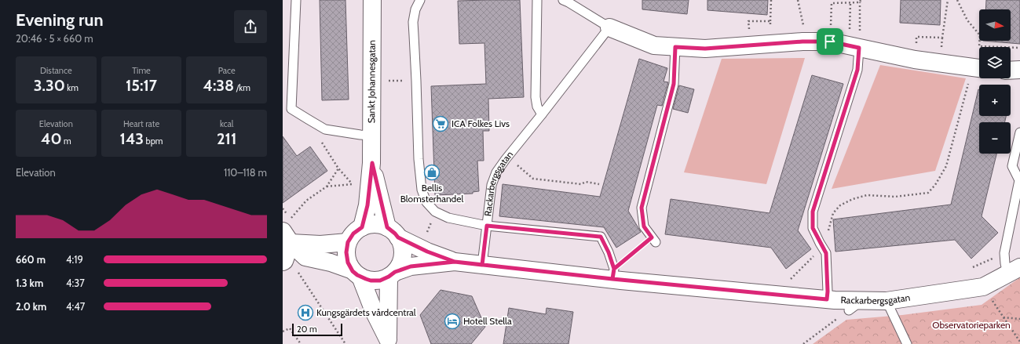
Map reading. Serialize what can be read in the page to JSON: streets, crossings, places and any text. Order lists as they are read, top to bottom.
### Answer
{
  "streets": {
    "street": ["Sankt Johannesgatan", "Rackarbergsgatan"]
  },
  "crossings": [
    ["Sankt Johannesgatan", "Rackarbergsgatan"]
  ],
  "parks": ["Observatorieparken"],
  "places": {
    "supermarket": ["ICA Folkes Livs"],
    "shop": ["Bellis Blomsterhandel"],
    "hospital": ["Kungsgärdets vårdcentral"],
    "hotel": ["Hotell Stella"]
  },
  "scale_bar": "20 m",
  "north": "right",
  "page": {
    "heading": ["Evening run", "20:46 · 5 × 660 m"],
    "map_buttons": ["+", "−"],
    "stats": [
      ["Distance", "3.30 km"],
      ["Time", "15:17"],
      ["Pace", "4:38 /km"],
      ["Elevation", "40 m"],
      ["Heart rate", "143 bpm"],
      ["kcal", "211"]
    ],
    "chart": ["Elevation", "110–118 m"],
    "list": [
      {
        "name": "660 m",
        "note": "4:19"
      },
      {
        "name": "1.3 km",
        "note": "4:37"
      },
      {
        "name": "2.0 km",
        "note": "4:47"
      }
    ],
    "scale": "20 m"
  }
}
